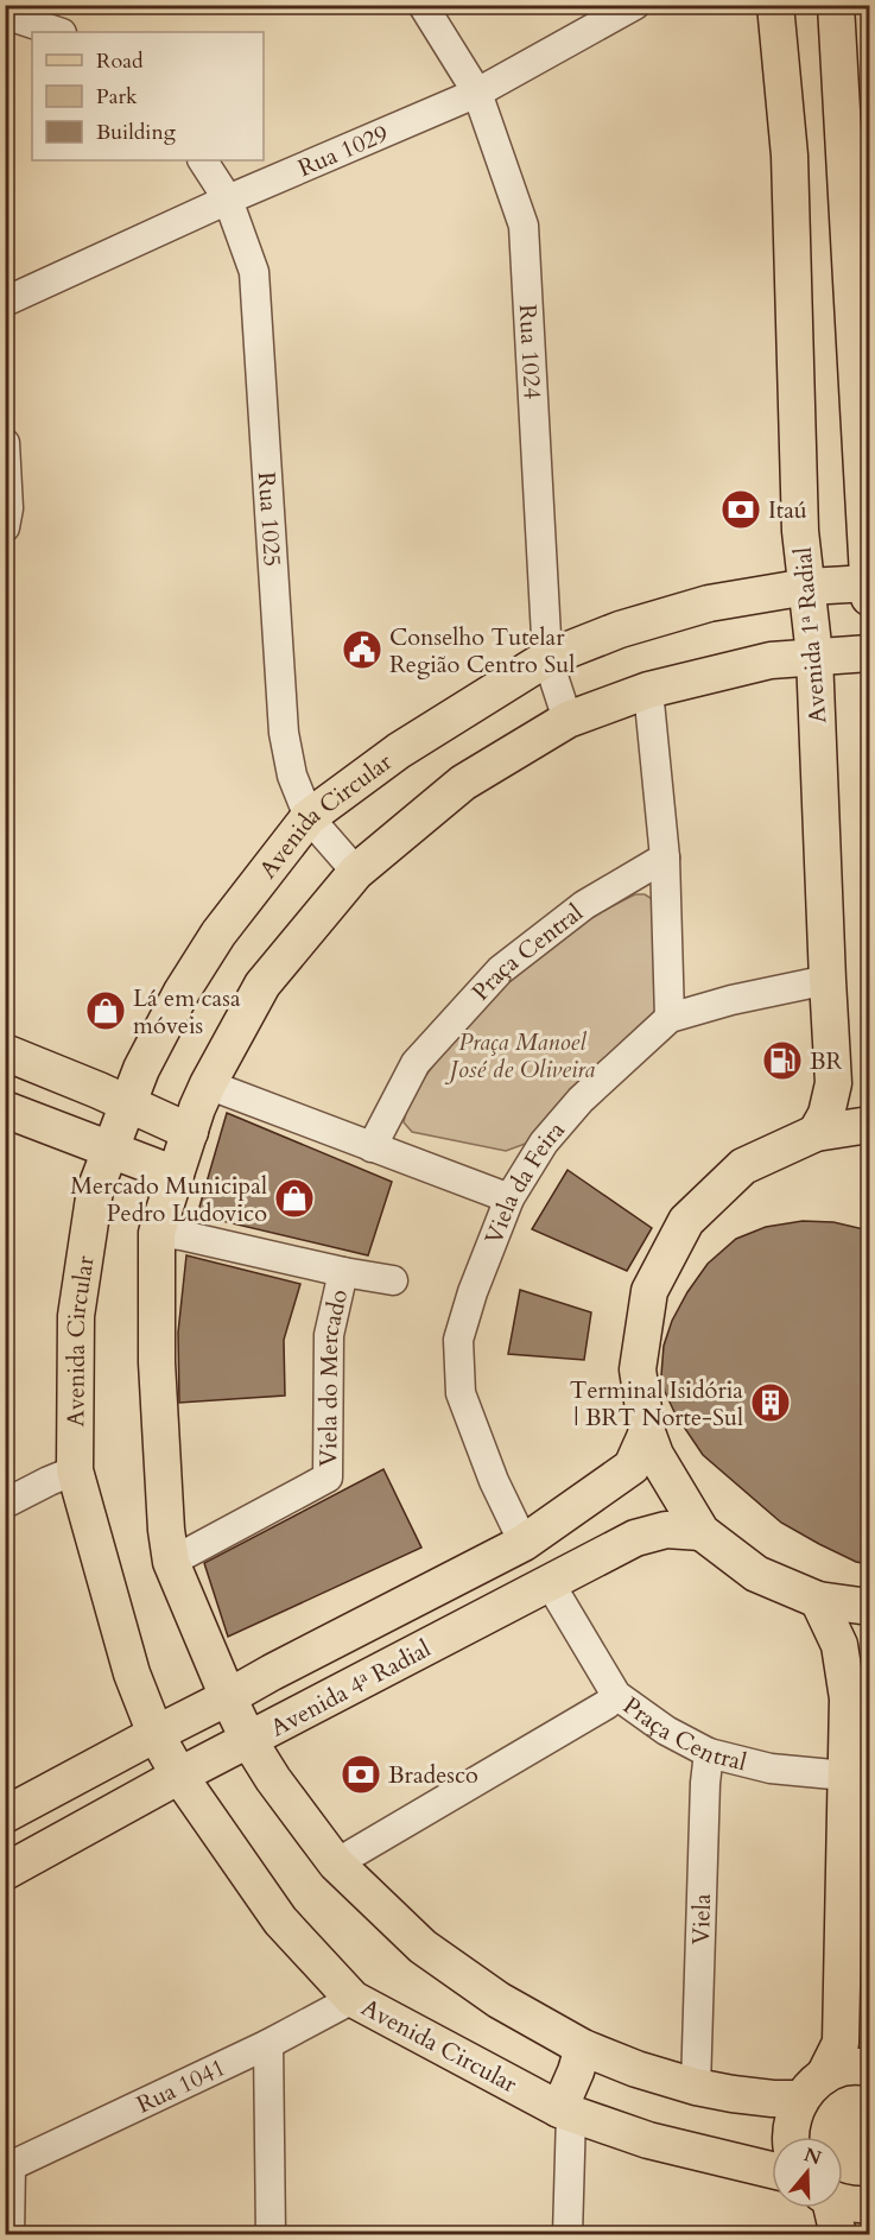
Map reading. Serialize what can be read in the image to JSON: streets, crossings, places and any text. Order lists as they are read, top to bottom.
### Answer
{
  "streets": {
    "main road": ["Avenida 1ª Radial", "Avenida Circular", "Avenida 4ª Radial"],
    "street": [
      "Rua 1029",
      "Rua 1024",
      "Rua 1025",
      "Praça Central",
      "Viela da Feira",
      "Viela do Mercado",
      "Viela",
      "Rua 1041"
    ]
  },
  "crossings": [
    ["Rua 1029", "Rua 1024"],
    ["Rua 1029", "Rua 1025"],
    ["Rua 1024", "Avenida Circular"],
    ["Rua 1025", "Avenida Circular"],
    ["Avenida 1ª Radial", "Avenida Circular"],
    ["Avenida 1ª Radial", "Viela da Feira"],
    ["Avenida Circular", "Avenida 4ª Radial"],
    ["Avenida Circular", "Rua 1041"],
    ["Praça Central", "Avenida 4ª Radial"],
    ["Praça Central", "Viela"],
    ["Viela da Feira", "Avenida 4ª Radial"]
  ],
  "parks": ["Praça Manoel José de Oliveira"],
  "places": {
    "bank": ["Itaú", "Bradesco"],
    "public building": ["Conselho Tutelar Região Centro Sul"],
    "shop": ["Lá em casa móveis", "Mercado Municipal Pedro Ludovico"],
    "fuel station": ["BR"],
    "building": ["Terminal Isidória | BRT Norte-Sul"]
  },
  "legend": ["Road", "Park", "Building"],
  "north": "top"
}
